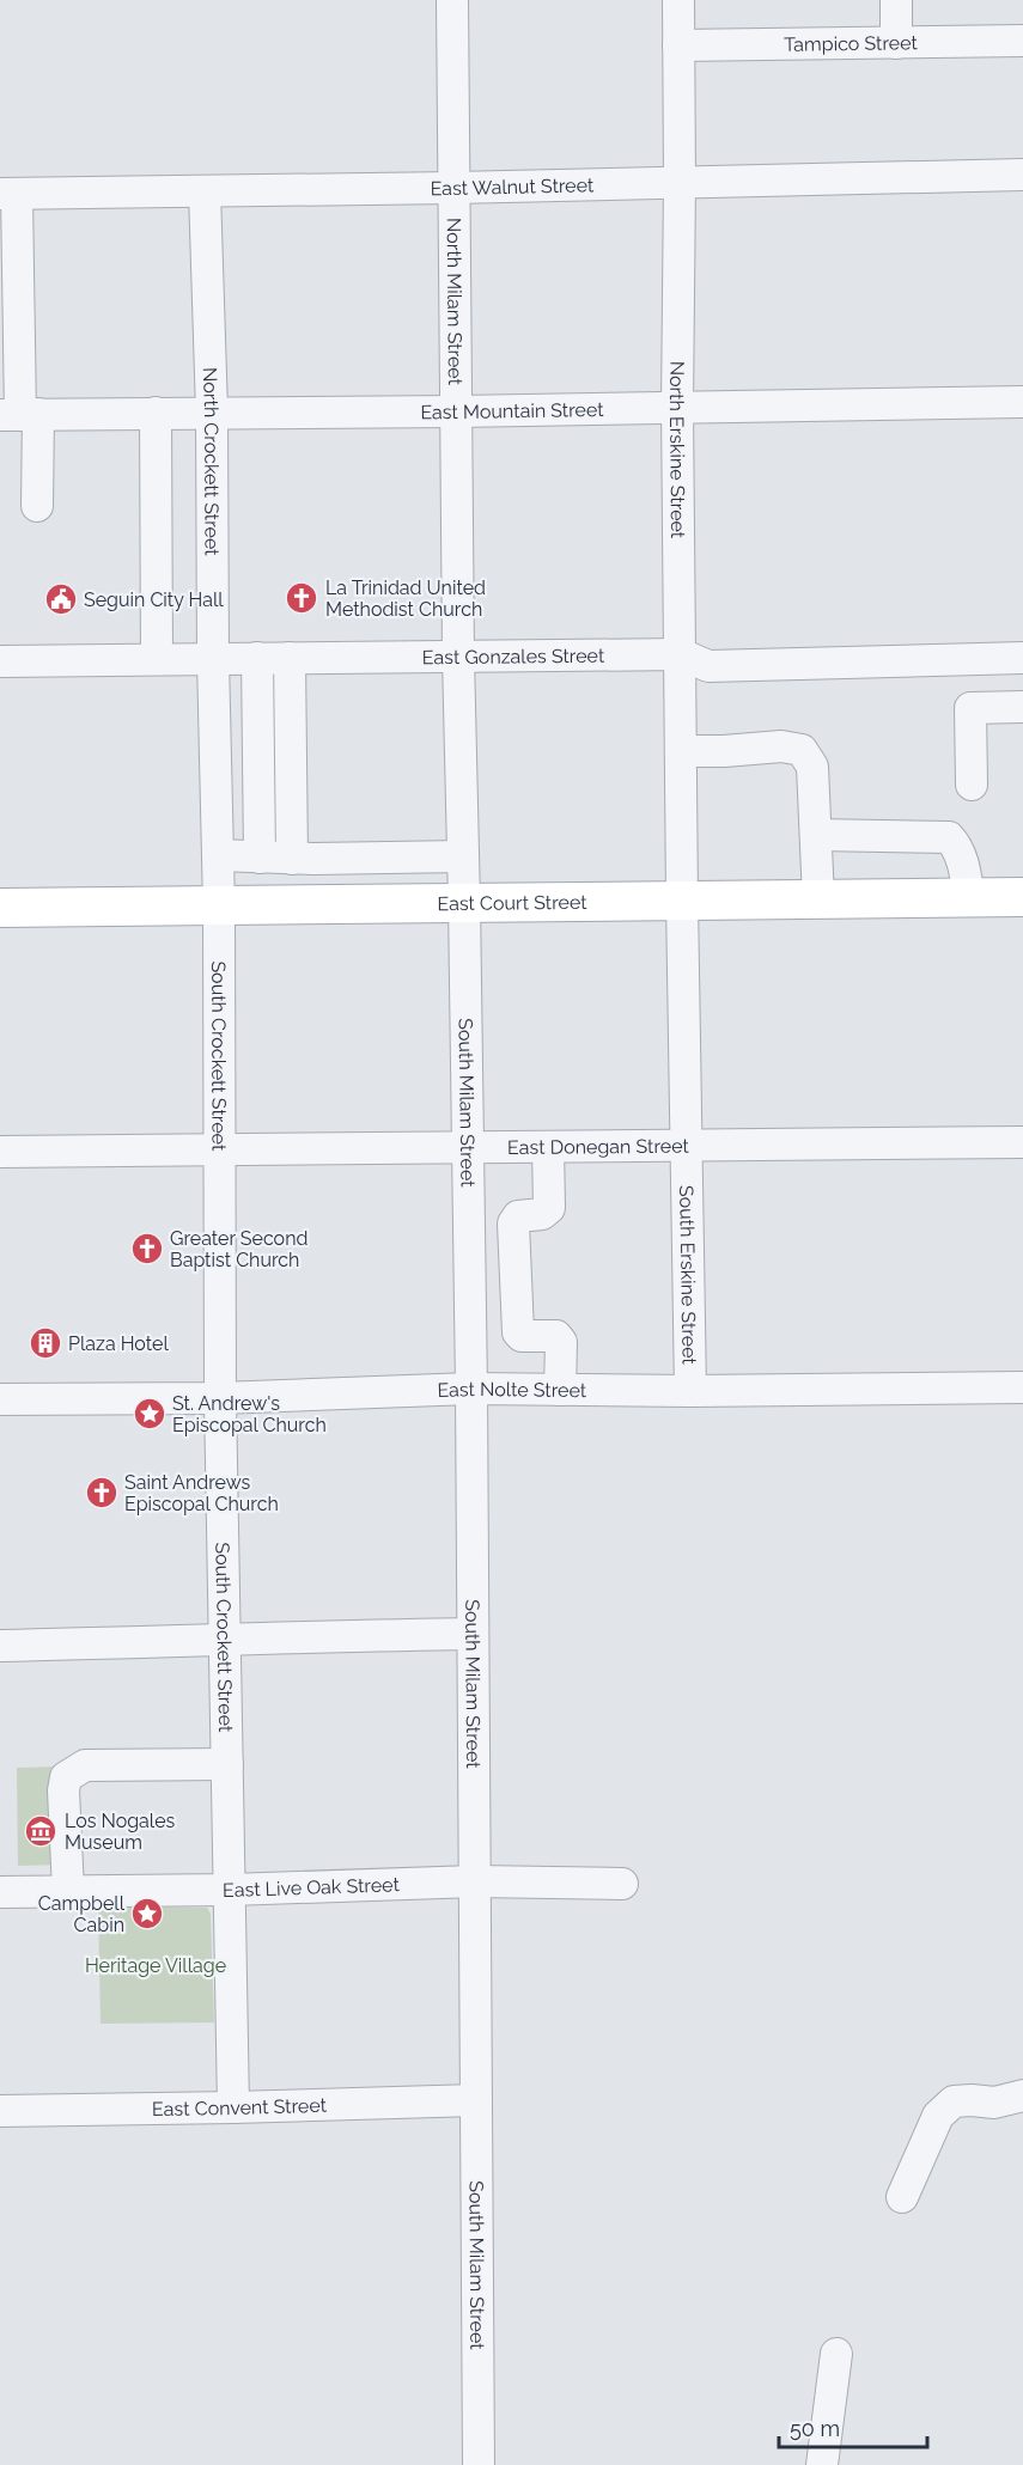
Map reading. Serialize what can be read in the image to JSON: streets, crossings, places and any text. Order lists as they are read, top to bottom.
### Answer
{
  "streets": {
    "main road": ["East Court Street"],
    "street": [
      "Tampico Street",
      "East Walnut Street",
      "North Milam Street",
      "East Mountain Street",
      "North Erskine Street",
      "North Crockett Street",
      "East Gonzales Street",
      "South Crockett Street",
      "South Milam Street",
      "East Donegan Street",
      "South Erskine Street",
      "East Nolte Street",
      "East Live Oak Street",
      "East Convent Street"
    ]
  },
  "crossings": [
    ["Tampico Street", "North Erskine Street"],
    ["East Walnut Street", "North Milam Street"],
    ["East Walnut Street", "North Erskine Street"],
    ["East Walnut Street", "North Crockett Street"],
    ["North Milam Street", "East Mountain Street"],
    ["North Milam Street", "East Gonzales Street"],
    ["North Milam Street", "East Court Street"],
    ["North Milam Street", "South Milam Street"],
    ["East Mountain Street", "North Erskine Street"],
    ["East Mountain Street", "North Crockett Street"],
    ["North Erskine Street", "East Gonzales Street"],
    ["North Erskine Street", "East Court Street"],
    ["North Erskine Street", "South Erskine Street"],
    ["North Crockett Street", "East Gonzales Street"],
    ["North Crockett Street", "East Court Street"],
    ["North Crockett Street", "South Crockett Street"],
    ["East Court Street", "South Crockett Street"],
    ["East Court Street", "South Milam Street"],
    ["East Court Street", "South Erskine Street"],
    ["South Crockett Street", "East Donegan Street"],
    ["South Crockett Street", "East Nolte Street"],
    ["South Crockett Street", "East Live Oak Street"],
    ["South Crockett Street", "East Convent Street"],
    ["South Milam Street", "East Donegan Street"],
    ["South Milam Street", "East Nolte Street"],
    ["South Milam Street", "East Live Oak Street"],
    ["South Milam Street", "East Convent Street"],
    ["East Donegan Street", "South Erskine Street"],
    ["South Erskine Street", "East Nolte Street"]
  ],
  "parks": ["Heritage Village"],
  "places": {
    "church": ["La Trinidad United Methodist Church", "Greater Second Baptist Church", "Saint Andrews Episcopal Church"],
    "public building": ["Seguin City Hall"],
    "building": ["Plaza Hotel"],
    "place": ["St. Andrew's Episcopal Church", "Campbell Cabin"],
    "museum": ["Los Nogales Museum"]
  },
  "scale_bar": "50 m"
}
